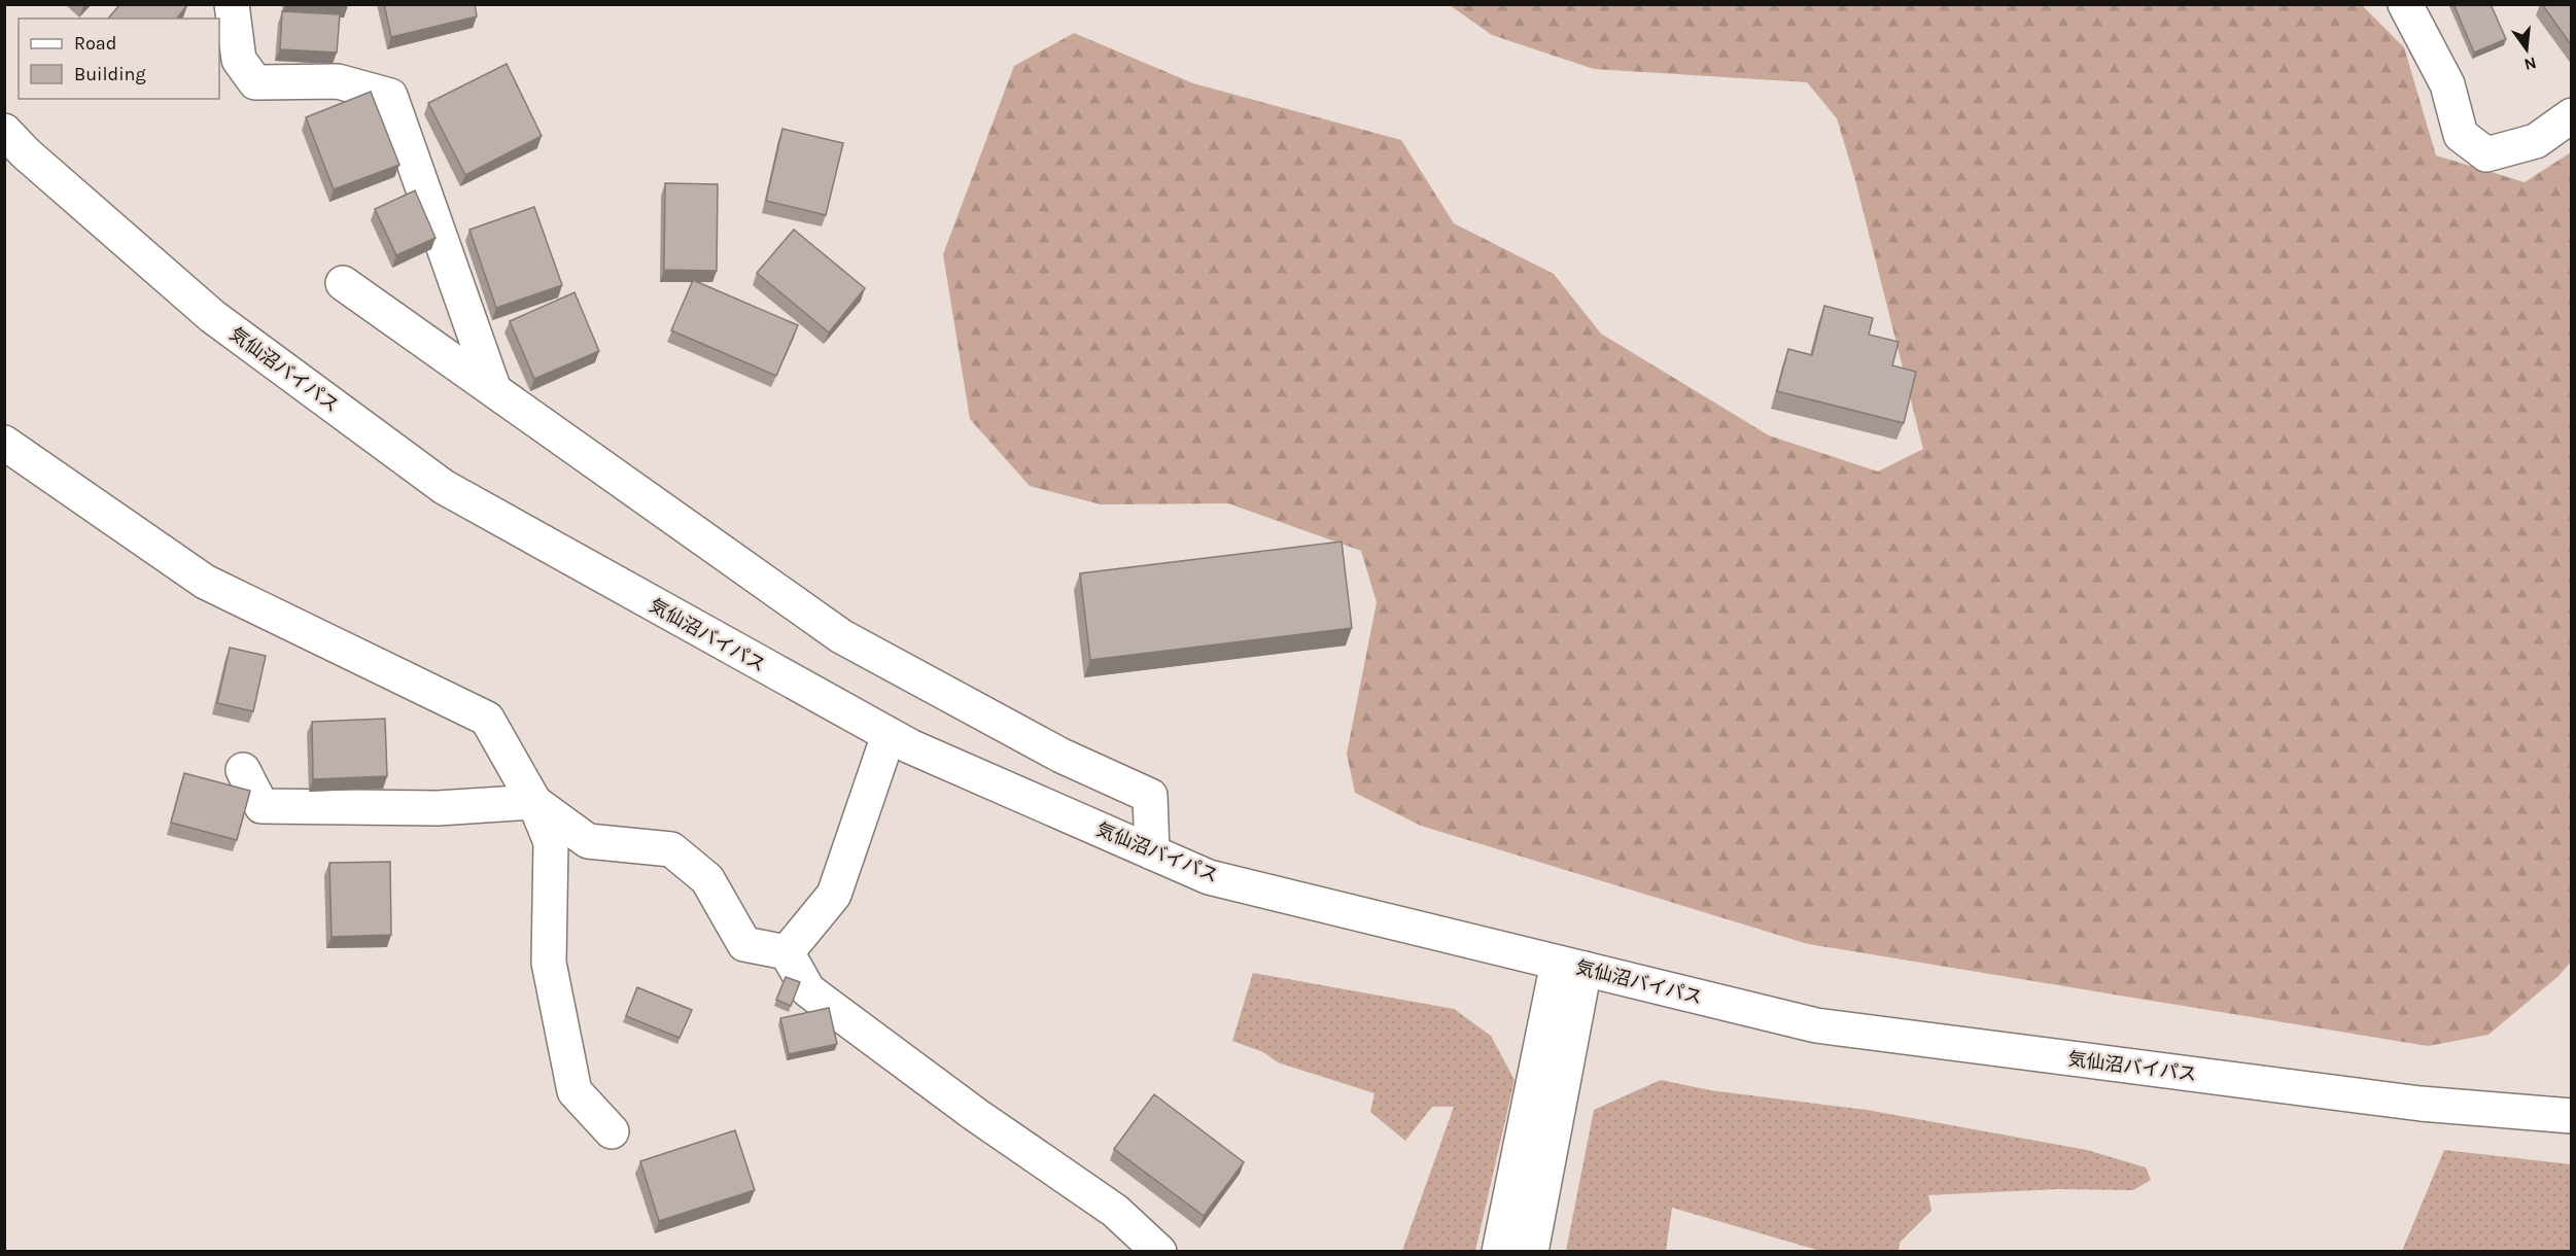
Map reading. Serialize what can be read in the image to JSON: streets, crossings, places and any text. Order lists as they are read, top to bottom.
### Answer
{
  "streets": {
    "main road": ["気仙沼バイパス"]
  },
  "legend": ["Road", "Building"],
  "north": "bottom"
}
